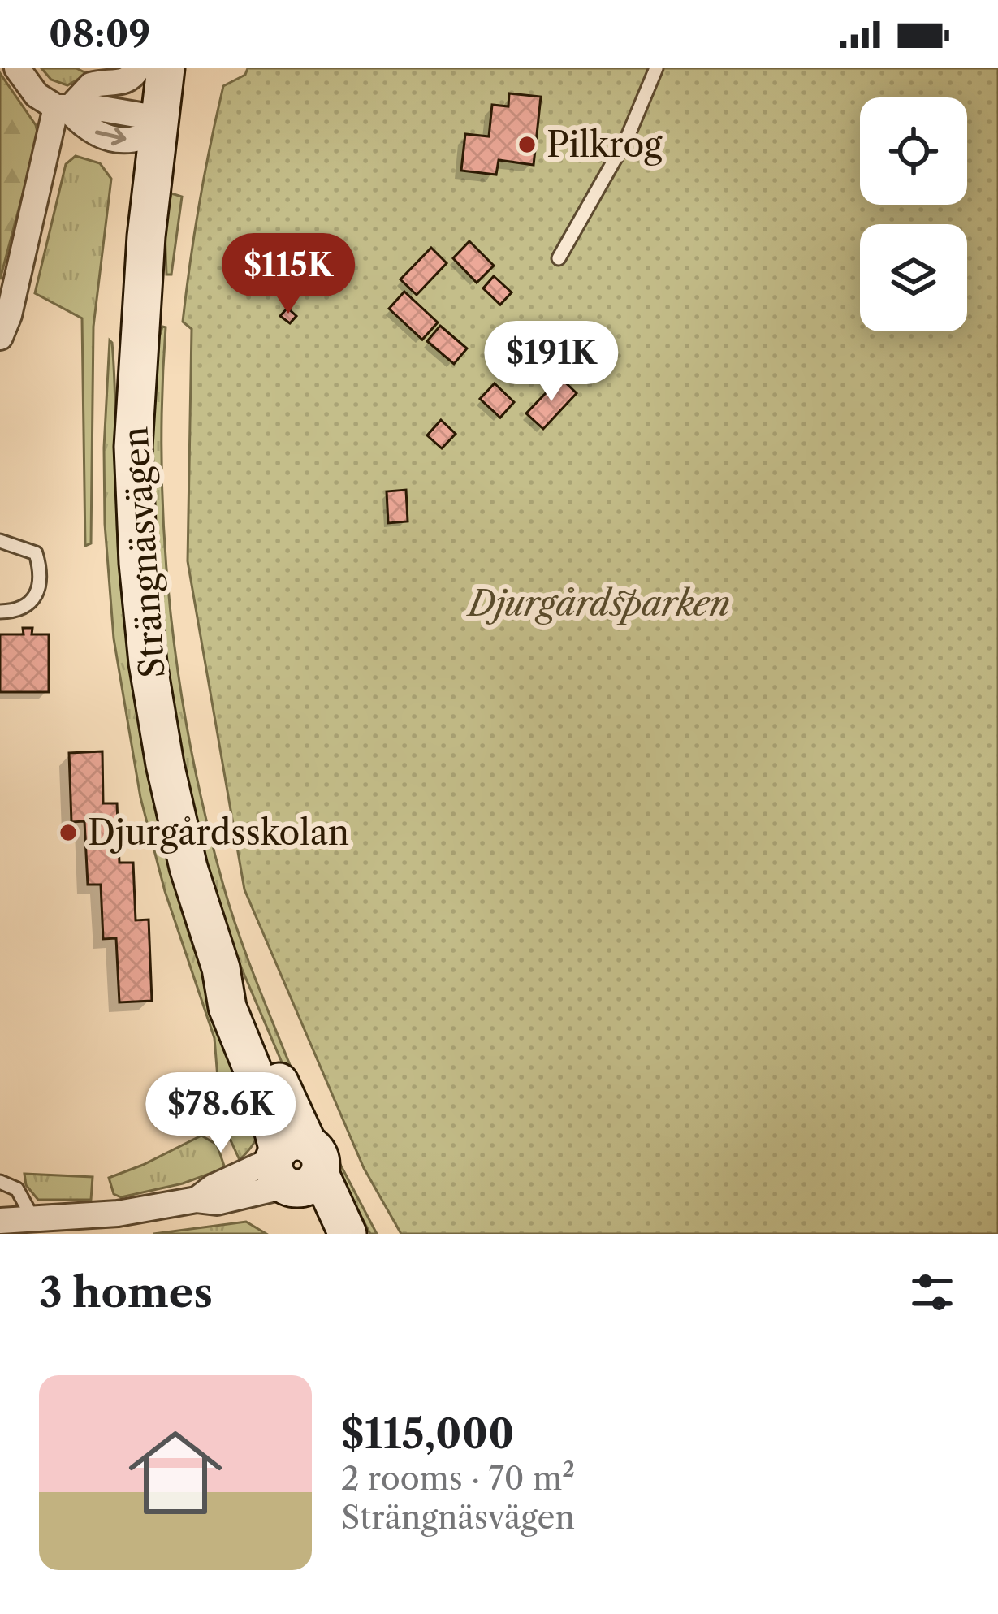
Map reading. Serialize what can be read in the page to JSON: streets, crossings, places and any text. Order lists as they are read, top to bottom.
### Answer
{
  "streets": {
    "main road": ["Strängnäsvägen"]
  },
  "parks": ["Djurgårdsparken"],
  "places": ["Pilkrog", "Djurgårdsskolan"],
  "page": {
    "status": "08:09",
    "price": ["$115K", "$191K", "$78.6K"],
    "heading": "3 homes",
    "list": [
      {
        "name": "$115,000",
        "note": "2 rooms · 70 m² · Strängnäsvägen"
      }
    ]
  }
}
